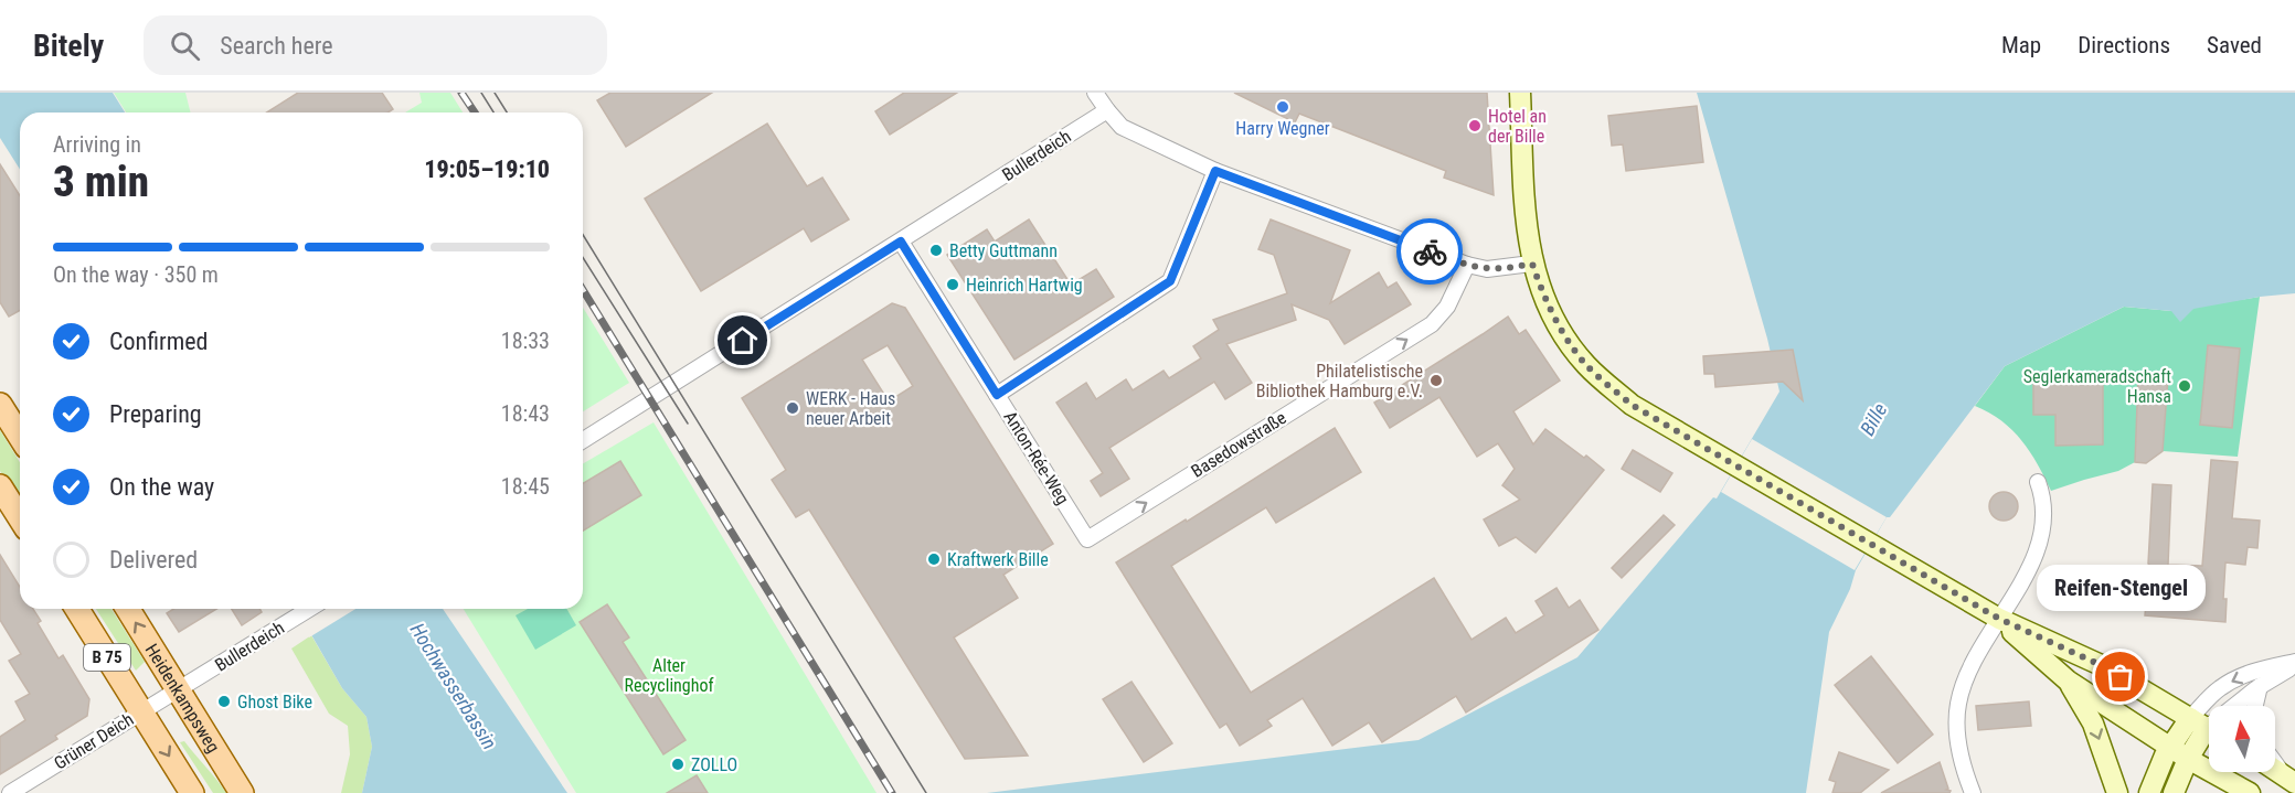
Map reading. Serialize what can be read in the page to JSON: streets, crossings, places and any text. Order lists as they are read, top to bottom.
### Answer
{
  "streets": {
    "main road": ["B 75", "Heidenkampsweg"],
    "street": [
      "Bullerdeich",
      "Basedowstraße",
      "Anton-Rée-Weg",
      "Grüner Deich"
    ]
  },
  "crossings": [
    ["Bullerdeich", "Anton-Rée-Weg"],
    ["Bullerdeich", "Heidenkampsweg"],
    ["Bullerdeich", "Grüner Deich"],
    ["Basedowstraße", "Anton-Rée-Weg"],
    ["B 75", "Grüner Deich"],
    ["Heidenkampsweg", "Grüner Deich"]
  ],
  "one_way": ["Basedowstraße"],
  "water": ["Bille", "Hochwasserbassin"],
  "parks": ["Alter Recyclinghof"],
  "places": [
    "Harry Wegner",
    "Hotel an der Bille",
    "Betty Guttmann",
    "Heinrich Hartwig",
    "Philatelistische Bibliothek Hamburg e.V.",
    "Seglerkameradschaft Hansa",
    "WERK - Haus neuer Arbeit",
    "Kraftwerk Bille",
    "Reifen-Stengel",
    "Ghost Bike",
    "ZOLLO"
  ],
  "north": "top",
  "page": {
    "header": "Bitely",
    "search": "Search here",
    "nav": ["Map", "Directions", "Saved"],
    "heading": ["3 min", "Arriving in", "19:05–19:10"],
    "bar": "On the way · 350 m",
    "list": [
      ["Confirmed", "18:33"],
      ["Preparing", "18:43"],
      ["On the way", "18:45"],
      "Delivered"
    ],
    "bubble": "Reifen-Stengel"
  }
}
